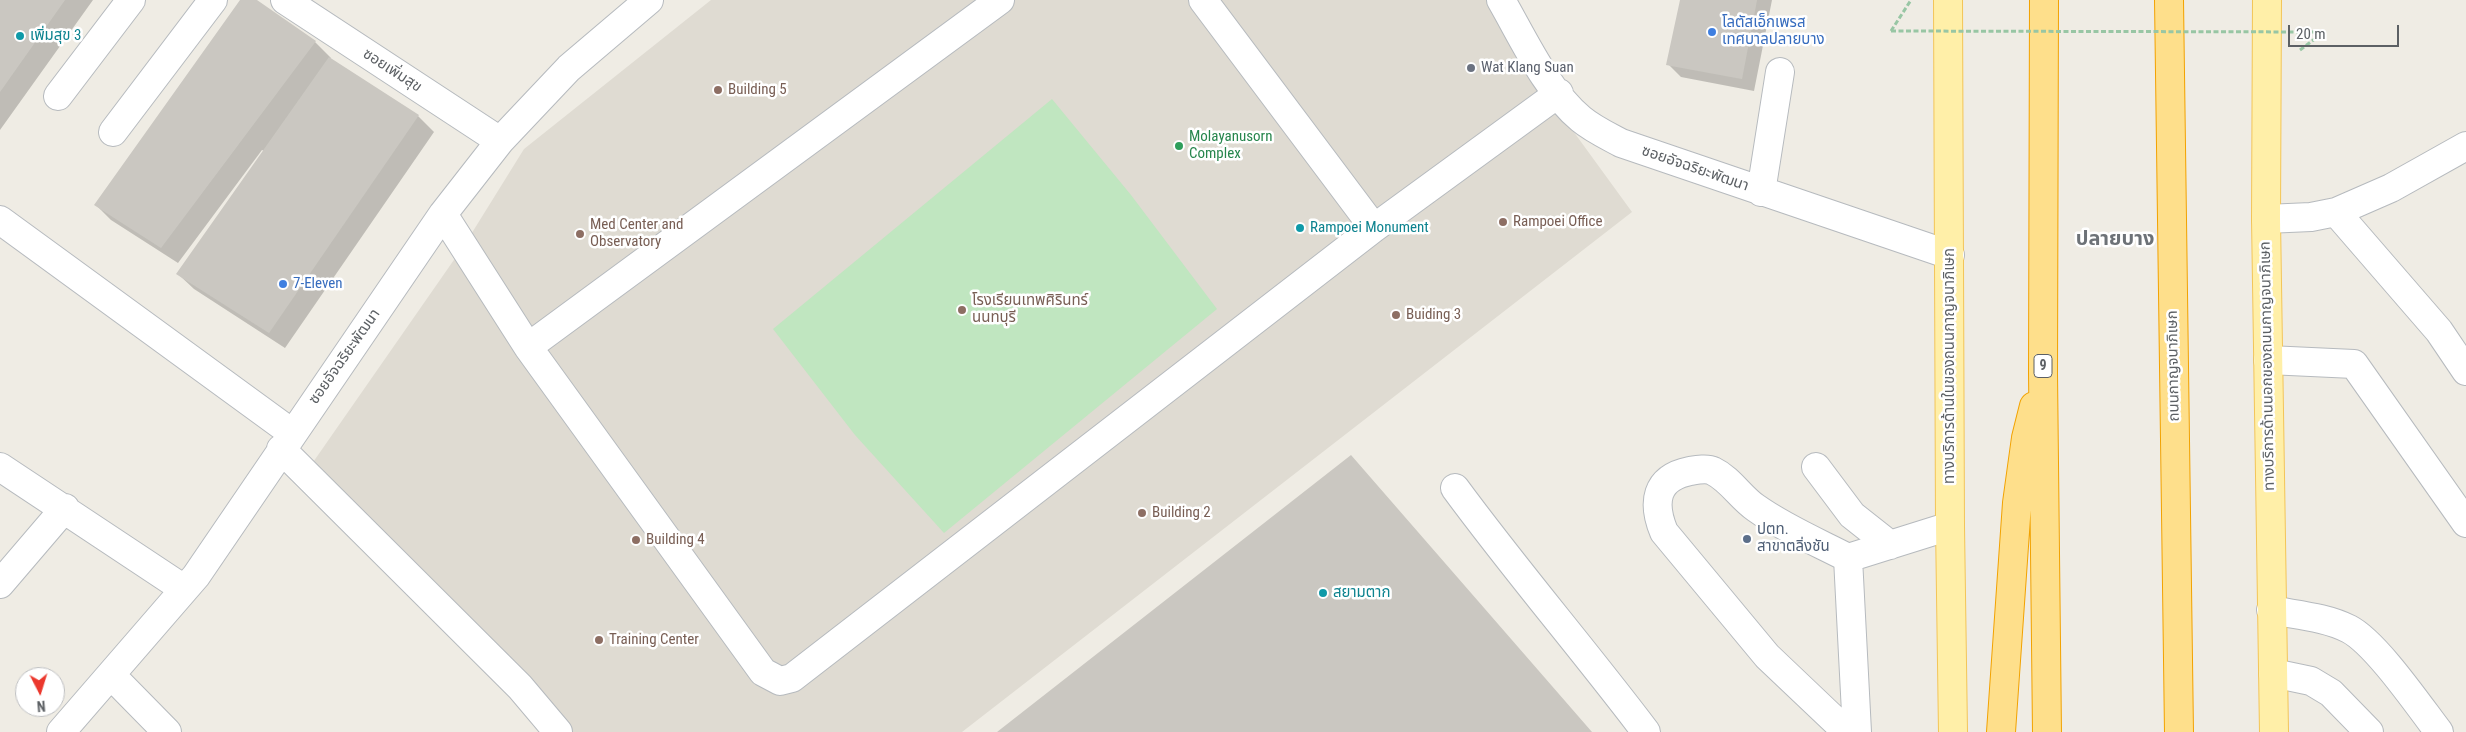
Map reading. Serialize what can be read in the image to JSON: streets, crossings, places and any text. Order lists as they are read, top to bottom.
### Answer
{
  "streets": {
    "highway": ["9", "ถนนกาญจนาภิเษก"],
    "main road": ["ทางบริการด้านในของถนนกาญจนาภิเษก", "ทางบริการด้านนอกของถนนกาญจนาภิเษก"],
    "street": ["ซอยเพิ่มสุข", "ซอยอัจฉริยะพัฒนา"]
  },
  "crossings": [
    ["ซอยเพิ่มสุข", "ซอยอัจฉริยะพัฒนา"],
    ["ซอยอัจฉริยะพัฒนา", "ทางบริการด้านในของถนนกาญจนาภิเษก"]
  ],
  "districts": ["ปลายบาง"],
  "places": [
    "โลตัสเอ็กเพรส เทศบาลปลายบาง",
    "เพิ่มสุข 3",
    "Wat Klang Suan",
    "Building 5",
    "Molayanusorn Complex",
    "Rampoei Office",
    "Rampoei Monument",
    "Med Center and Observatory",
    "7-Eleven",
    "โรงเรียนเทพศิรินทร์ นนทบุรี",
    "Buiding 3",
    "Building 2",
    "ปตท. สาขาตลิ่งชัน",
    "Building 4",
    "สยามตาก",
    "Training Center"
  ],
  "scale_bar": "20 m",
  "north": "bottom"
}
